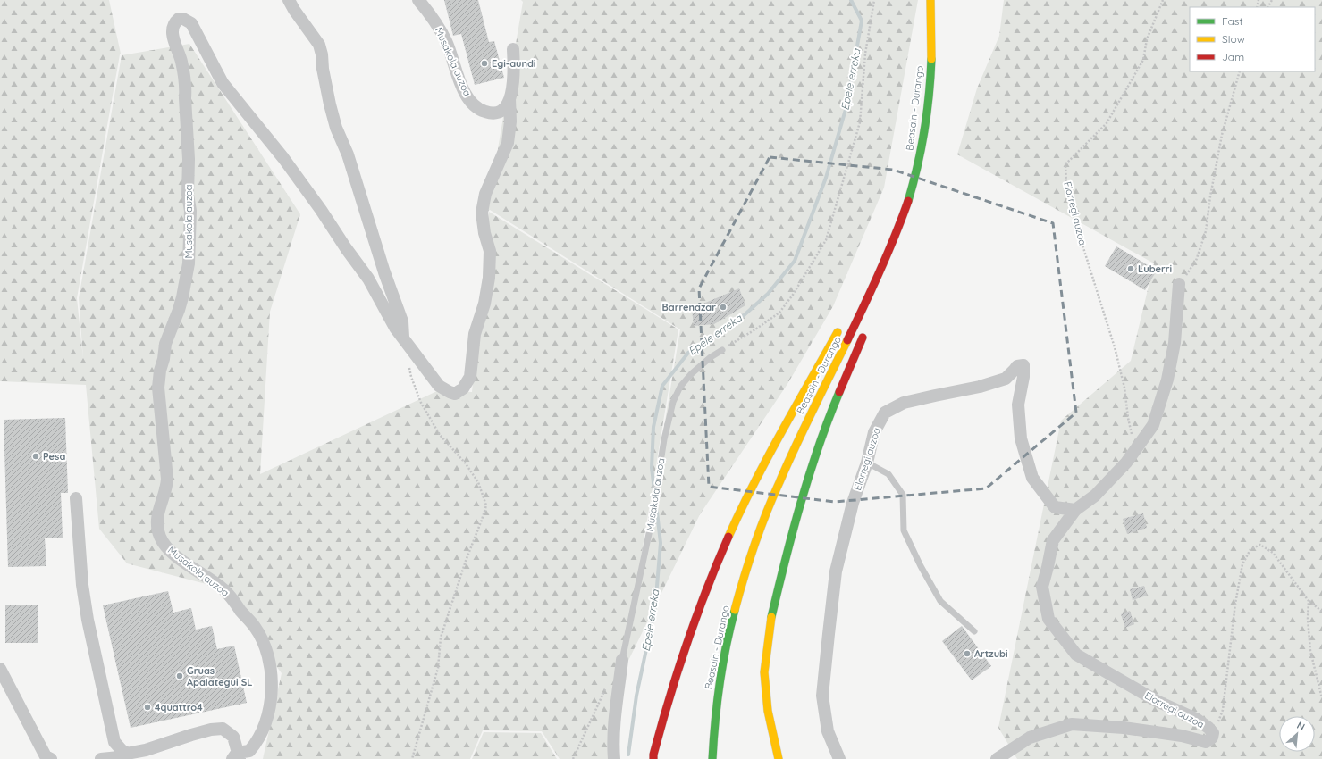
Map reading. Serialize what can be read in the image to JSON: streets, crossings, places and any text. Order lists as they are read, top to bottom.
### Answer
{
  "streets": {
    "highway": ["Beasain - Durango"],
    "street": ["Musakola auzoa", "Elorregi auzoa"]
  },
  "water": ["Epele erreka"],
  "places": [
    "Egi-aundi",
    "Luberri",
    "Barrenazar",
    "Pesa",
    "Artzubi",
    "Gruas Apalategui SL",
    "4quattro4"
  ],
  "legend": ["Fast", "Slow", "Jam"],
  "north": "top right"
}
